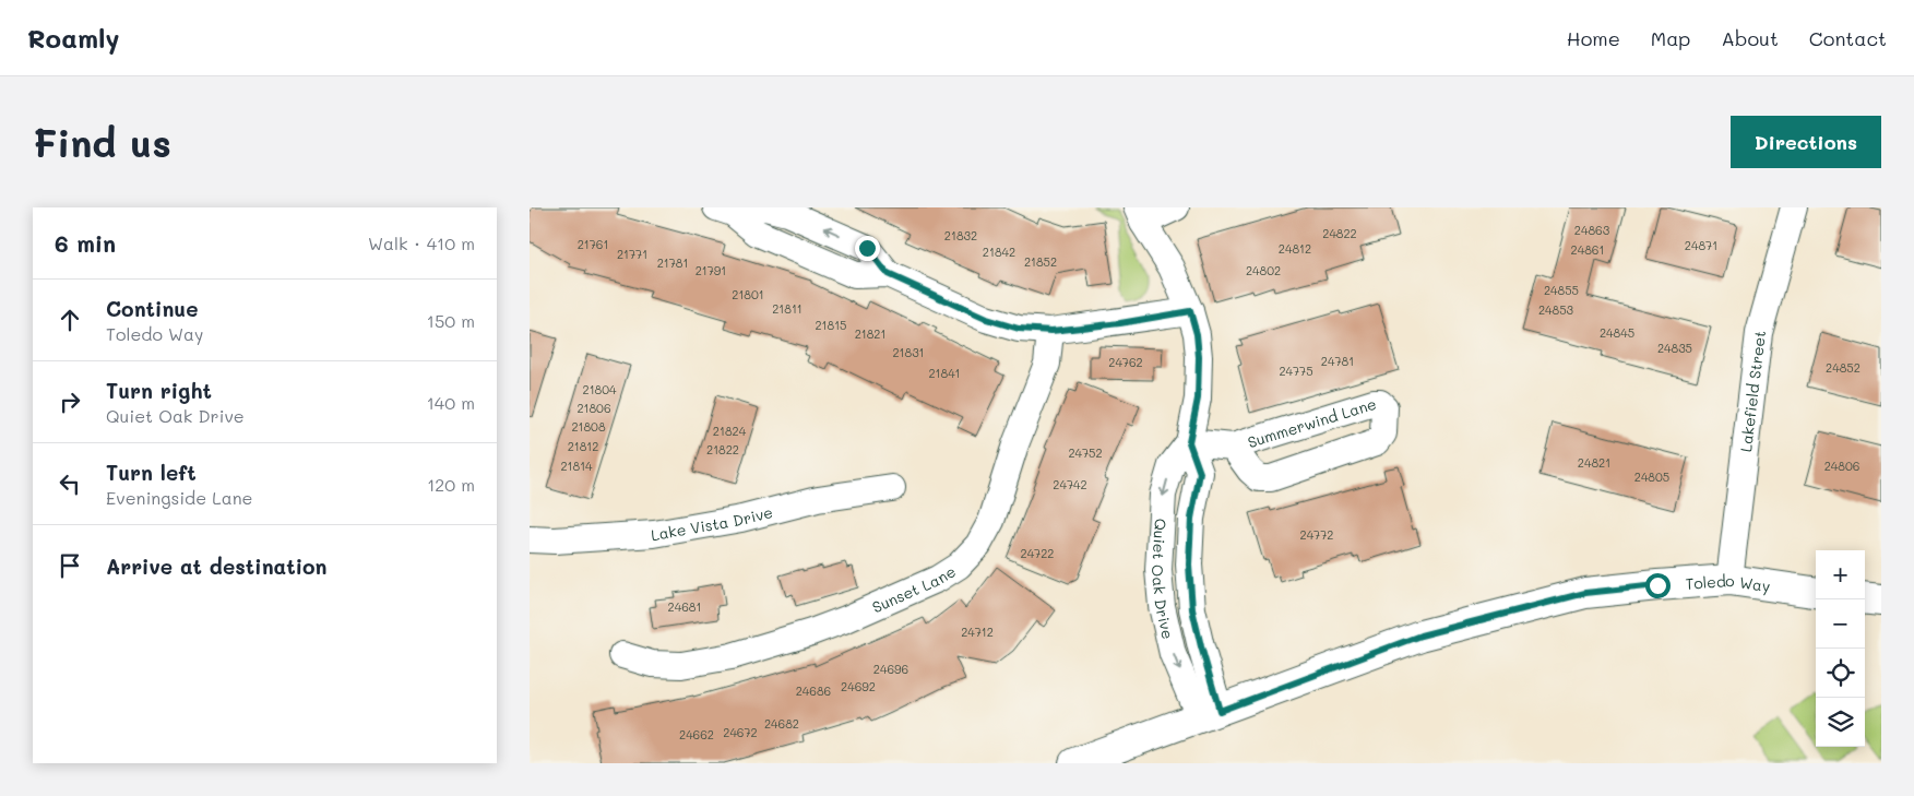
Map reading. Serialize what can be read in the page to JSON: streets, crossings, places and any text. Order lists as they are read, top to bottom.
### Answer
{
  "streets": {
    "main road": ["Toledo Way"],
    "street": [
      "Lakefield Street",
      "Summerwind Lane",
      "Lake Vista Drive",
      "Quiet Oak Drive",
      "Sunset Lane"
    ]
  },
  "crossings": [
    ["Lakefield Street", "Toledo Way"],
    ["Summerwind Lane", "Quiet Oak Drive"],
    ["Quiet Oak Drive", "Toledo Way"]
  ],
  "house_numbers": [
    "24863",
    "24822",
    "21832",
    "21761",
    "24871",
    "24812",
    "24861",
    "21842",
    "21771",
    "21852",
    "21781",
    "21791",
    "24802",
    "24855",
    "21801",
    "21811",
    "24853",
    "21815",
    "24845",
    "21821",
    "24835",
    "21831",
    "24781",
    "24762",
    "24852",
    "24775",
    "21841",
    "21804",
    "21806",
    "21808",
    "21824",
    "21812",
    "21822",
    "24752",
    "24821",
    "21814",
    "24806",
    "24805",
    "24742",
    "24772",
    "24722",
    "24681",
    "24712",
    "24696",
    "24692",
    "24686",
    "24682",
    "24672",
    "24662"
  ],
  "page": {
    "header": "Roamly",
    "nav": [
      "Home",
      "Map",
      "About",
      "Contact"
    ],
    "buttons": "Directions",
    "title": "Find us",
    "heading": ["6 min", "Walk · 410 m"],
    "list": [
      ["Continue", "Toledo Way", "150 m"],
      ["Turn right", "Quiet Oak Drive", "140 m"],
      ["Turn left", "Eveningside Lane", "120 m"],
      "Arrive at destination"
    ],
    "map_buttons": ["+", "−"]
  }
}
